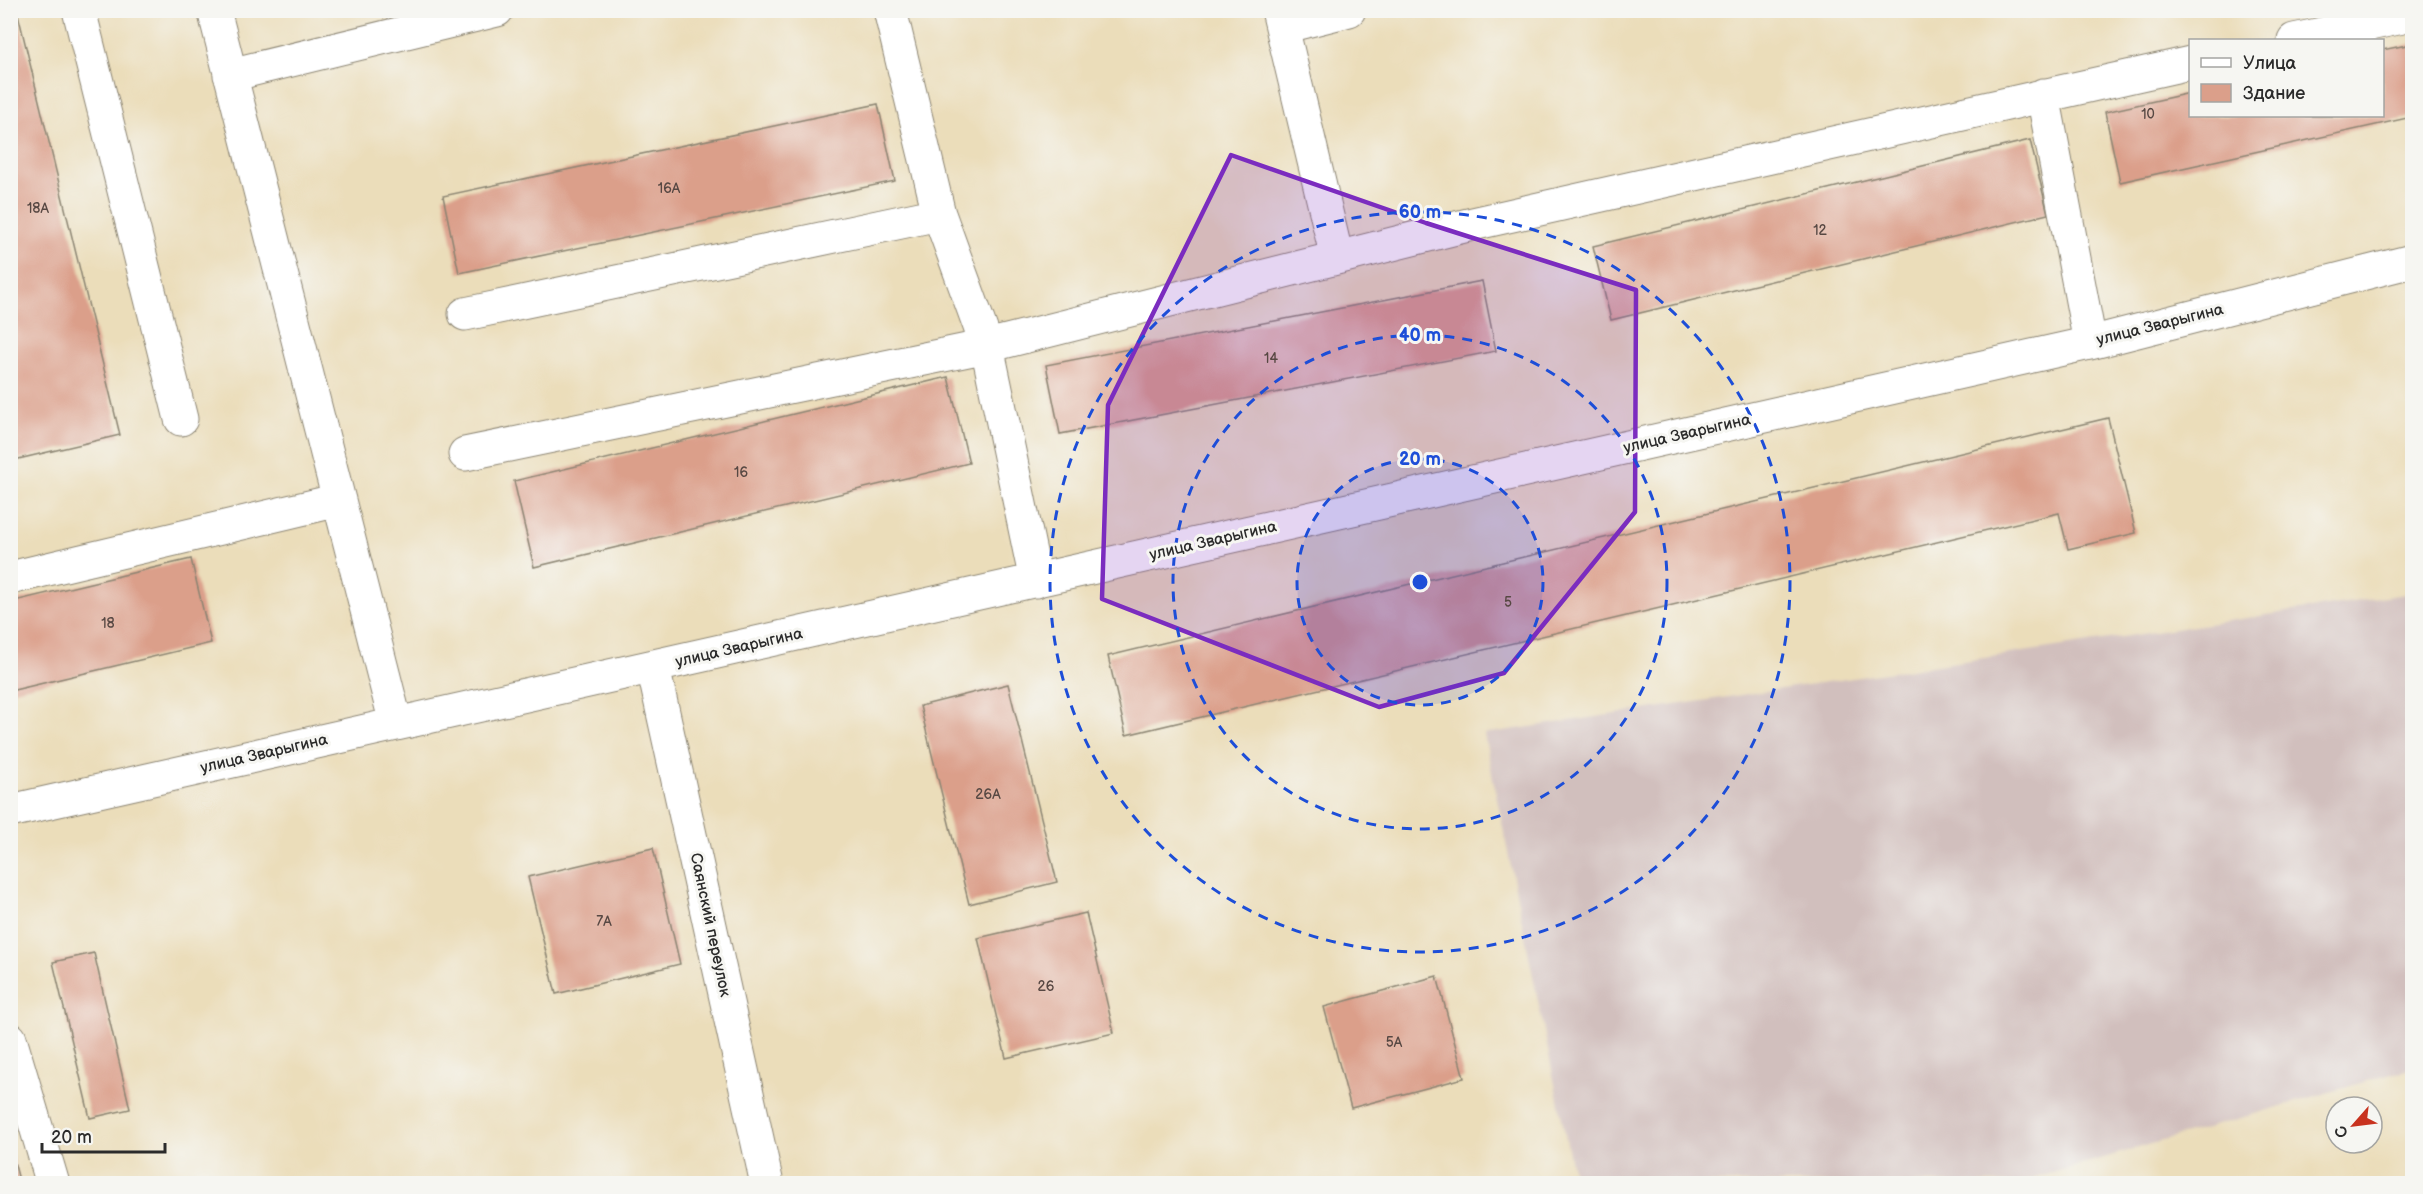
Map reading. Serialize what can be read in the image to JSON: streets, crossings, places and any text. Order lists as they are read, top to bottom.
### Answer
{
  "streets": {
    "street": ["улица Зварыгина", "Саянский переулок"]
  },
  "crossings": [
    ["улица Зварыгина", "Саянский переулок"]
  ],
  "house_numbers": [
    "10",
    "16А",
    "18А",
    "12",
    "14",
    "16",
    "5",
    "18",
    "26А",
    "7А",
    "26",
    "5А"
  ],
  "legend": ["Улица", "Здание"],
  "scale_bar": "20 m",
  "north": "bottom left",
  "rings": ["60 m", "40 m", "20 m"]
}
